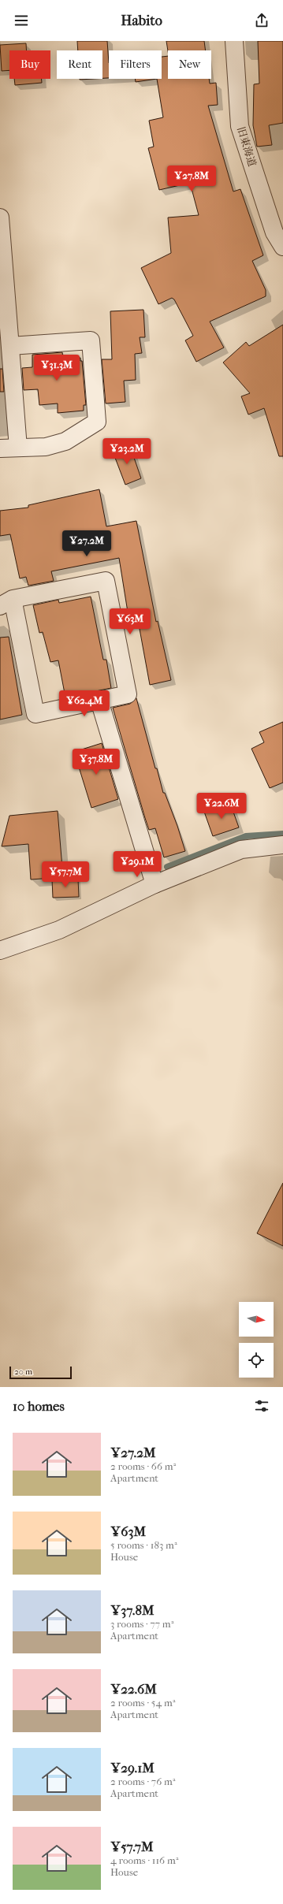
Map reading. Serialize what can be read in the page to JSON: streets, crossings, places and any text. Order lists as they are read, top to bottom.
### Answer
{
  "streets": {
    "street": ["旧東海道"]
  },
  "scale_bar": "20 m",
  "north": "right",
  "page": {
    "header": "Habito",
    "chip": [
      "Buy",
      "Rent",
      "Filters",
      "New"
    ],
    "price": [
      "¥27.8M",
      "¥31.3M",
      "¥23.2M",
      "¥27.2M",
      "¥63M",
      "¥62.4M",
      "¥37.8M",
      "¥22.6M",
      "¥29.1M",
      "¥57.7M"
    ],
    "scale": "20 m",
    "heading": "10 homes",
    "list": [
      {
        "name": "¥27.2M",
        "note": "2 rooms · 66 m² · Apartment"
      },
      {
        "name": "¥63M",
        "note": "5 rooms · 183 m² · House"
      },
      {
        "name": "¥37.8M",
        "note": "3 rooms · 77 m² · Apartment"
      },
      {
        "name": "¥22.6M",
        "note": "2 rooms · 54 m² · Apartment"
      },
      {
        "name": "¥29.1M",
        "note": "2 rooms · 76 m² · Apartment"
      },
      {
        "name": "¥57.7M",
        "note": "4 rooms · 116 m² · House"
      }
    ]
  }
}
